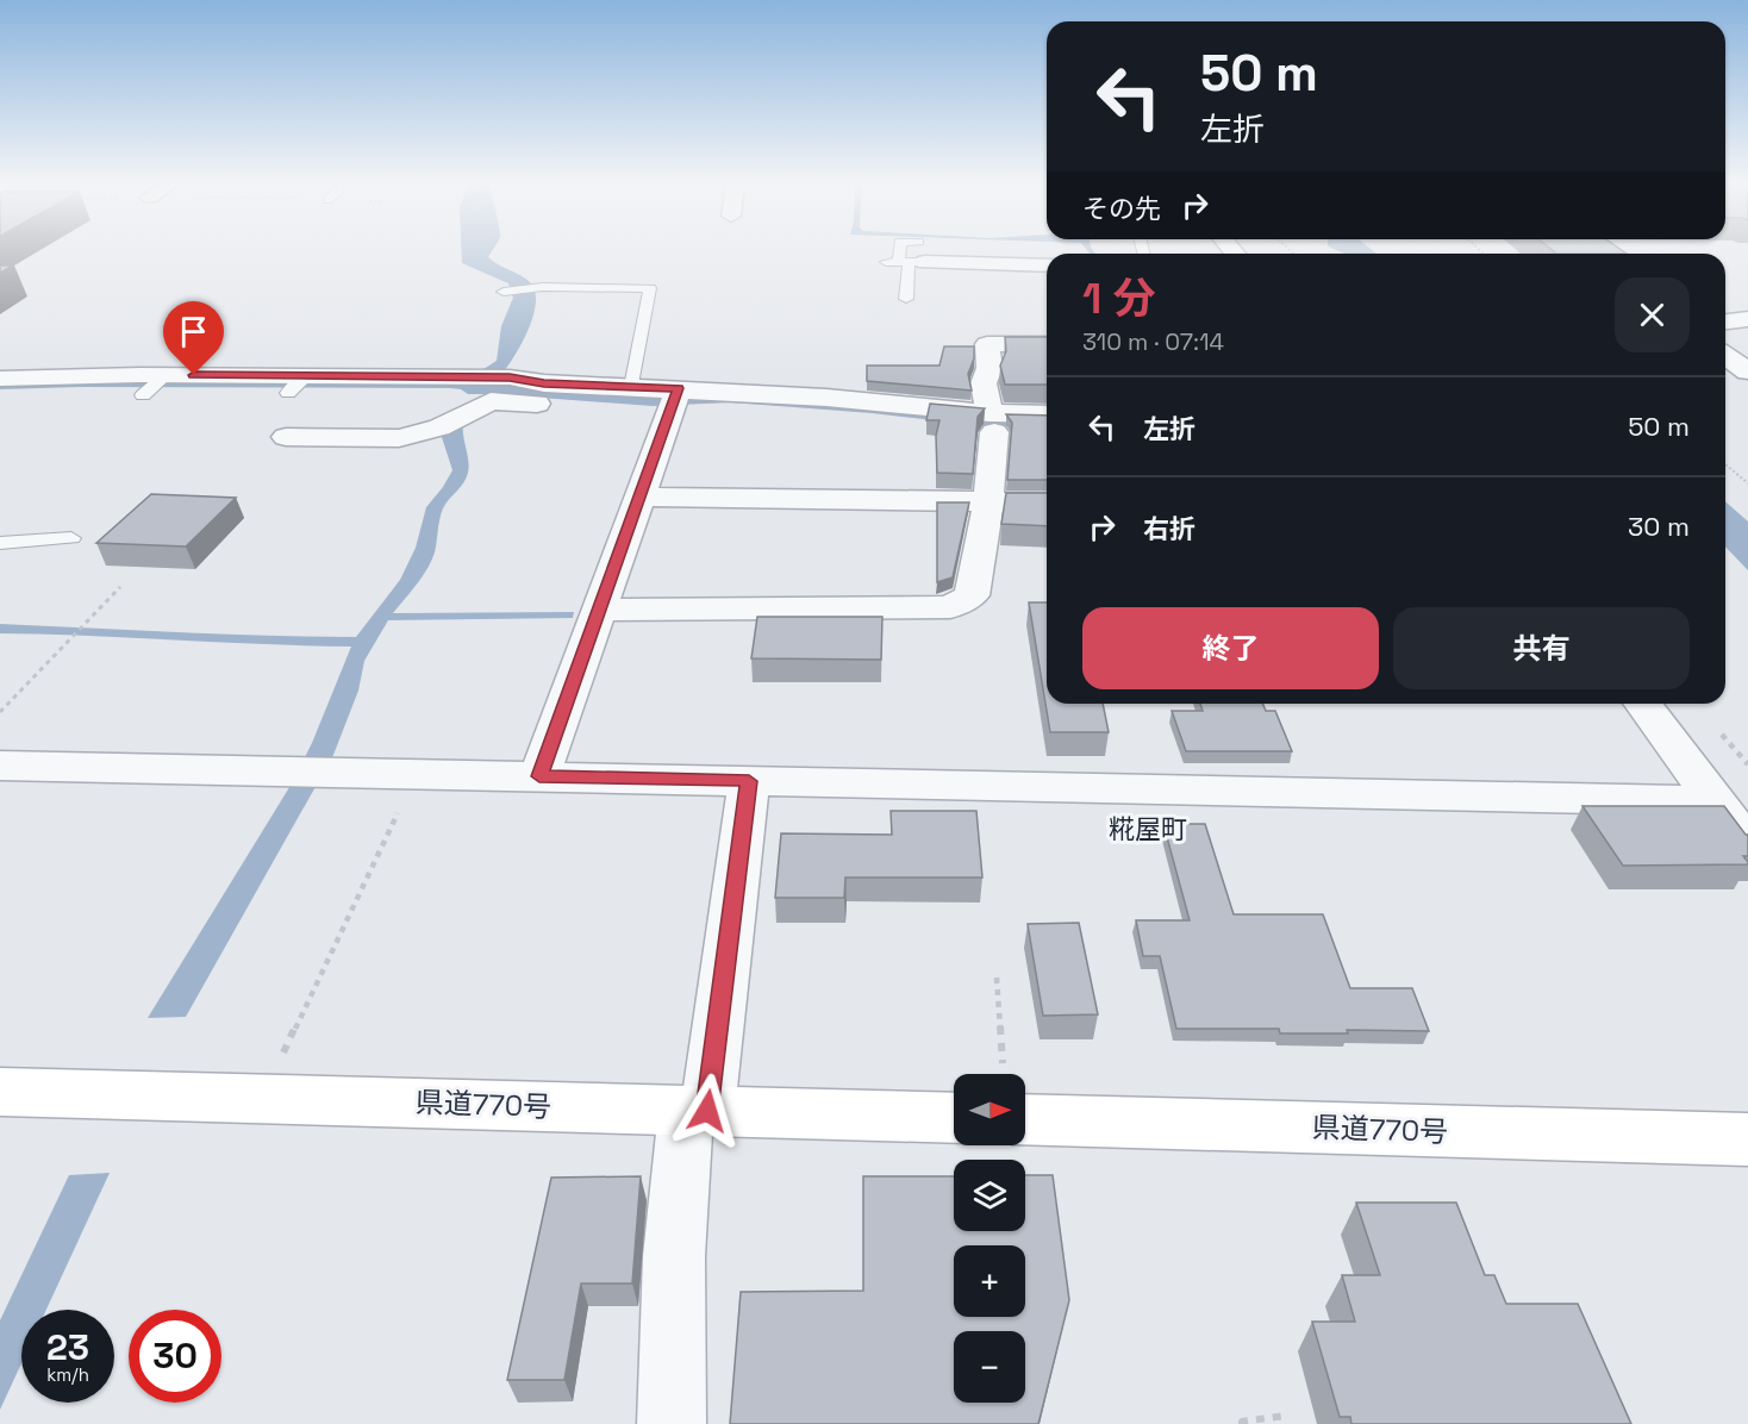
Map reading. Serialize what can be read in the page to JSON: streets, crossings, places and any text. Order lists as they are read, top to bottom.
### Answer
{
  "streets": {
    "main road": ["県道770号"]
  },
  "districts": ["糀屋町"],
  "north": "right",
  "page": {
    "turn": ["50 m", "左折"],
    "then": "その先",
    "heading": ["1 分", "310 m · 07:14"],
    "list": [
      {
        "name": "左折",
        "value": "50 m"
      },
      {
        "name": "右折",
        "value": "30 m"
      }
    ],
    "buttons": ["終了", "共有"],
    "map_buttons": ["+", "−"],
    "speed": "23 km/h",
    "limit": "30"
  }
}
